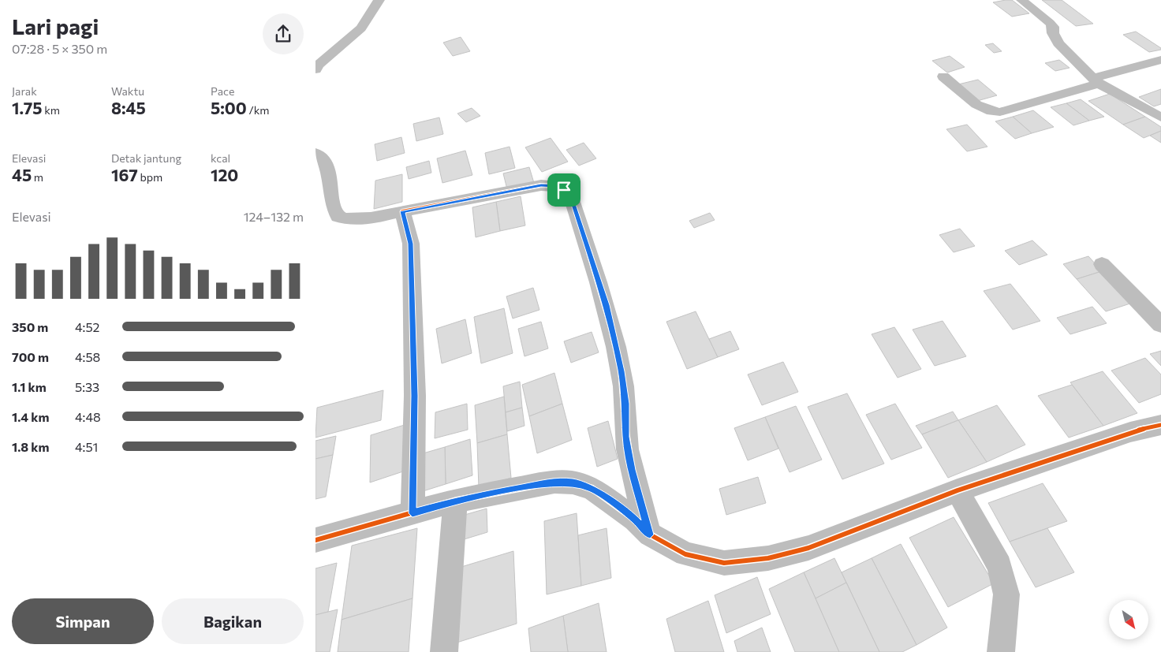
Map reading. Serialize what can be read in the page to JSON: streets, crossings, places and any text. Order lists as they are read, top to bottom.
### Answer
{
  "north": "bottom right",
  "page": {
    "heading": ["Lari pagi", "07:28 · 5 × 350 m"],
    "stats": [
      ["Jarak", "1.75 km"],
      ["Waktu", "8:45"],
      ["Pace", "5:00 /km"],
      ["Elevasi", "45 m"],
      ["Detak jantung", "167 bpm"],
      ["kcal", "120"]
    ],
    "chart": ["Elevasi", "124–132 m"],
    "list": [
      {
        "name": "350 m",
        "note": "4:52"
      },
      {
        "name": "700 m",
        "note": "4:58"
      },
      {
        "name": "1.1 km",
        "note": "5:33"
      },
      {
        "name": "1.4 km",
        "note": "4:48"
      },
      {
        "name": "1.8 km",
        "note": "4:51"
      }
    ],
    "buttons": ["Simpan", "Bagikan"]
  }
}
